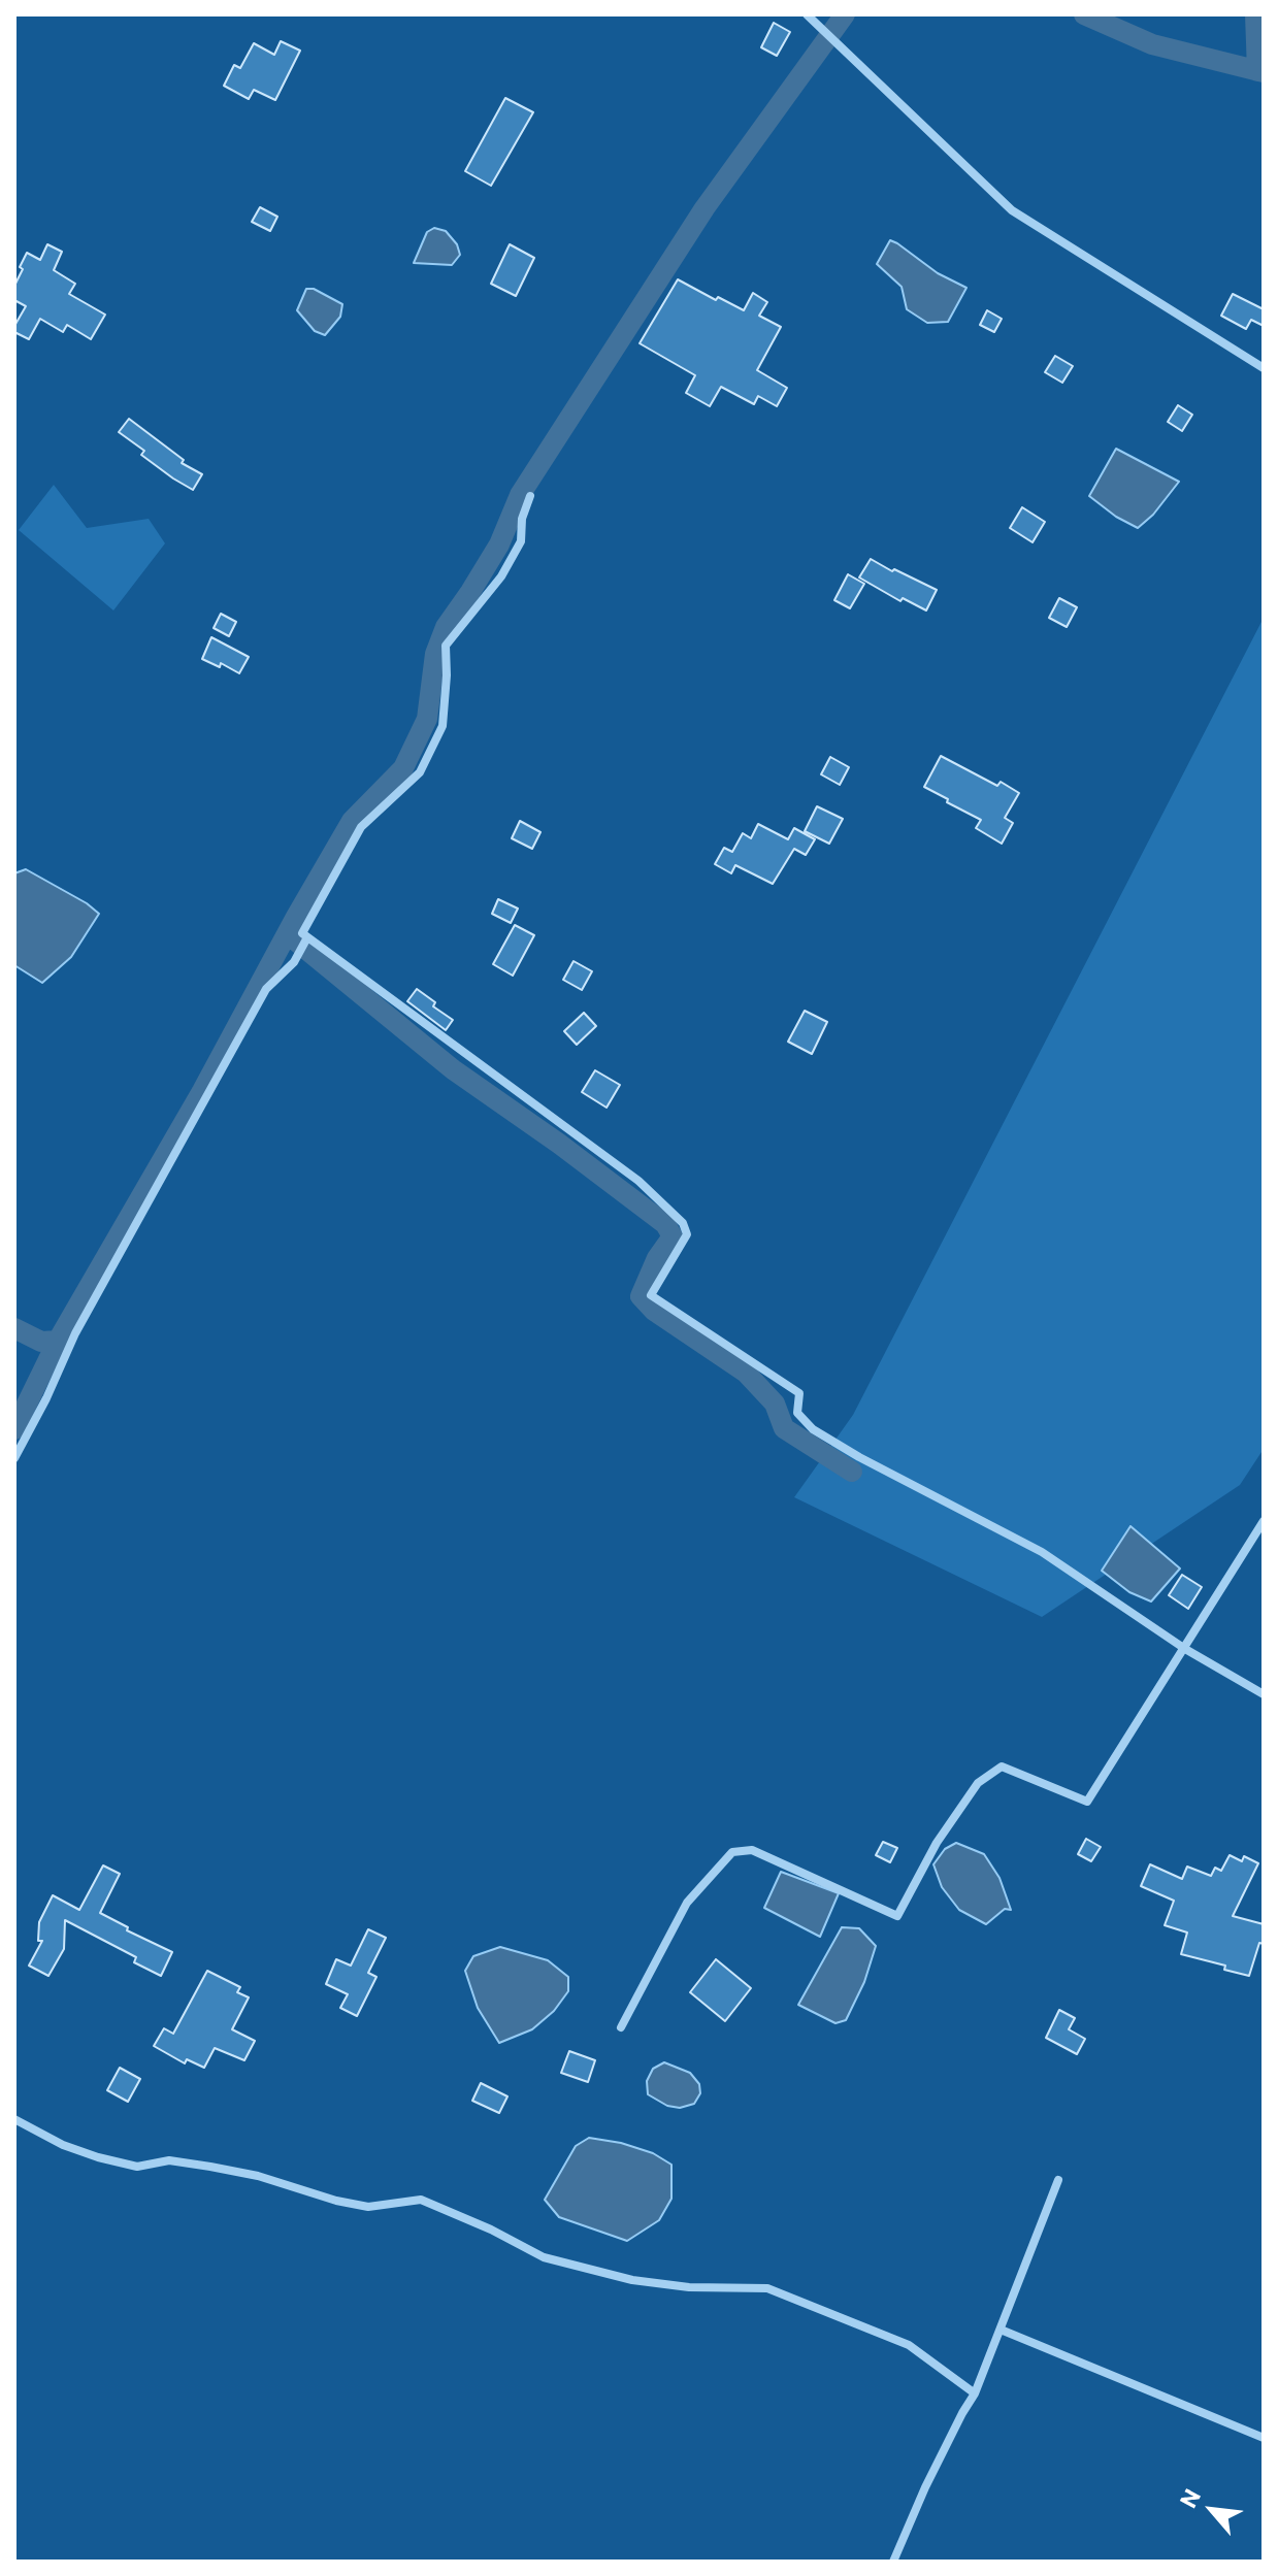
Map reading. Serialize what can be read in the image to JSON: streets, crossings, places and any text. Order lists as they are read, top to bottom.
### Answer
{
  "north": "top left"
}
